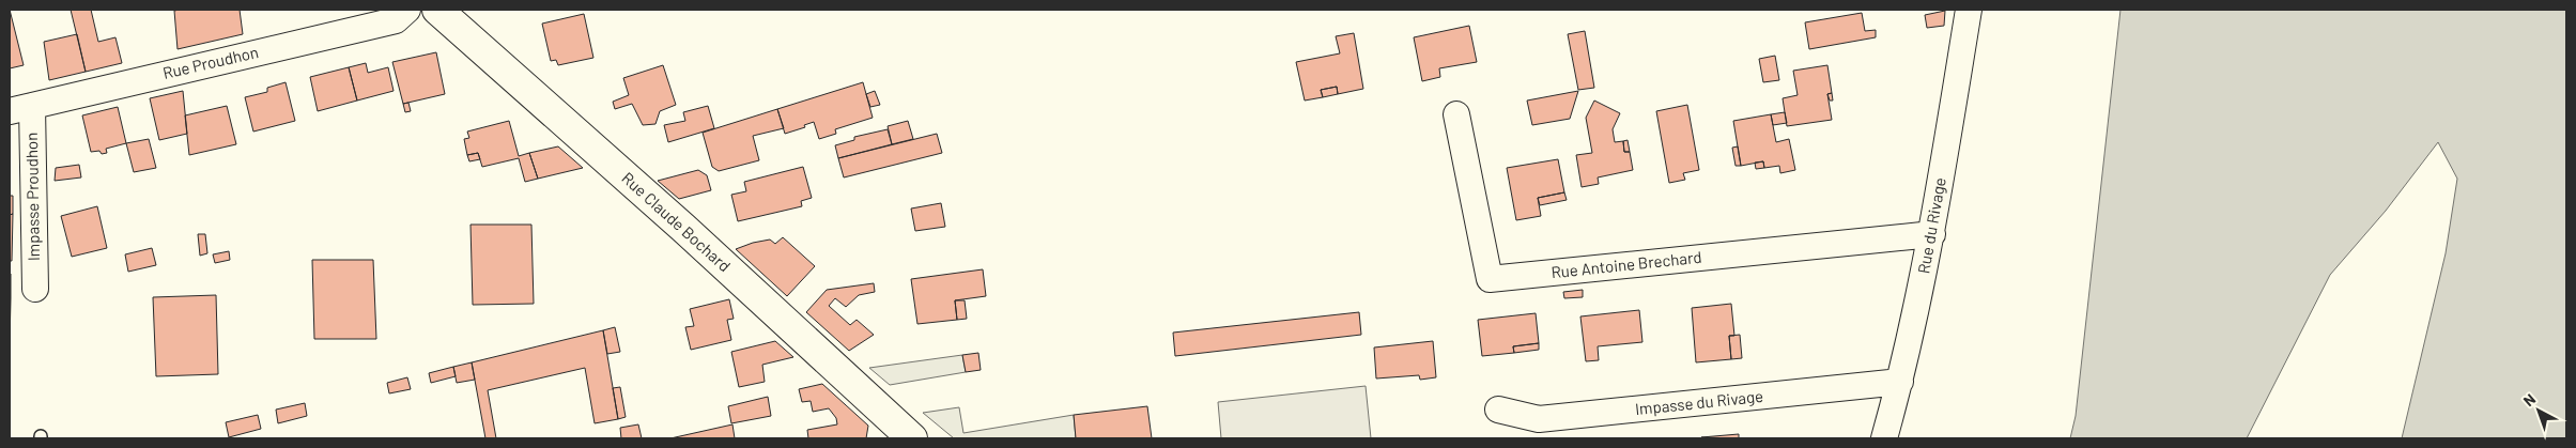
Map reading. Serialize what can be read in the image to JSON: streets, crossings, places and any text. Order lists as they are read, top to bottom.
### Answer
{
  "streets": {
    "main road": ["Rue Claude Bochard"],
    "street": [
      "Rue Proudhon",
      "Impasse Proudhon",
      "Rue du Rivage",
      "Rue Antoine Brechard",
      "Impasse du Rivage"
    ]
  },
  "crossings": [
    ["Rue Proudhon", "Impasse Proudhon"],
    ["Rue du Rivage", "Rue Antoine Brechard"],
    ["Rue du Rivage", "Impasse du Rivage"]
  ],
  "north": "top left"
}
